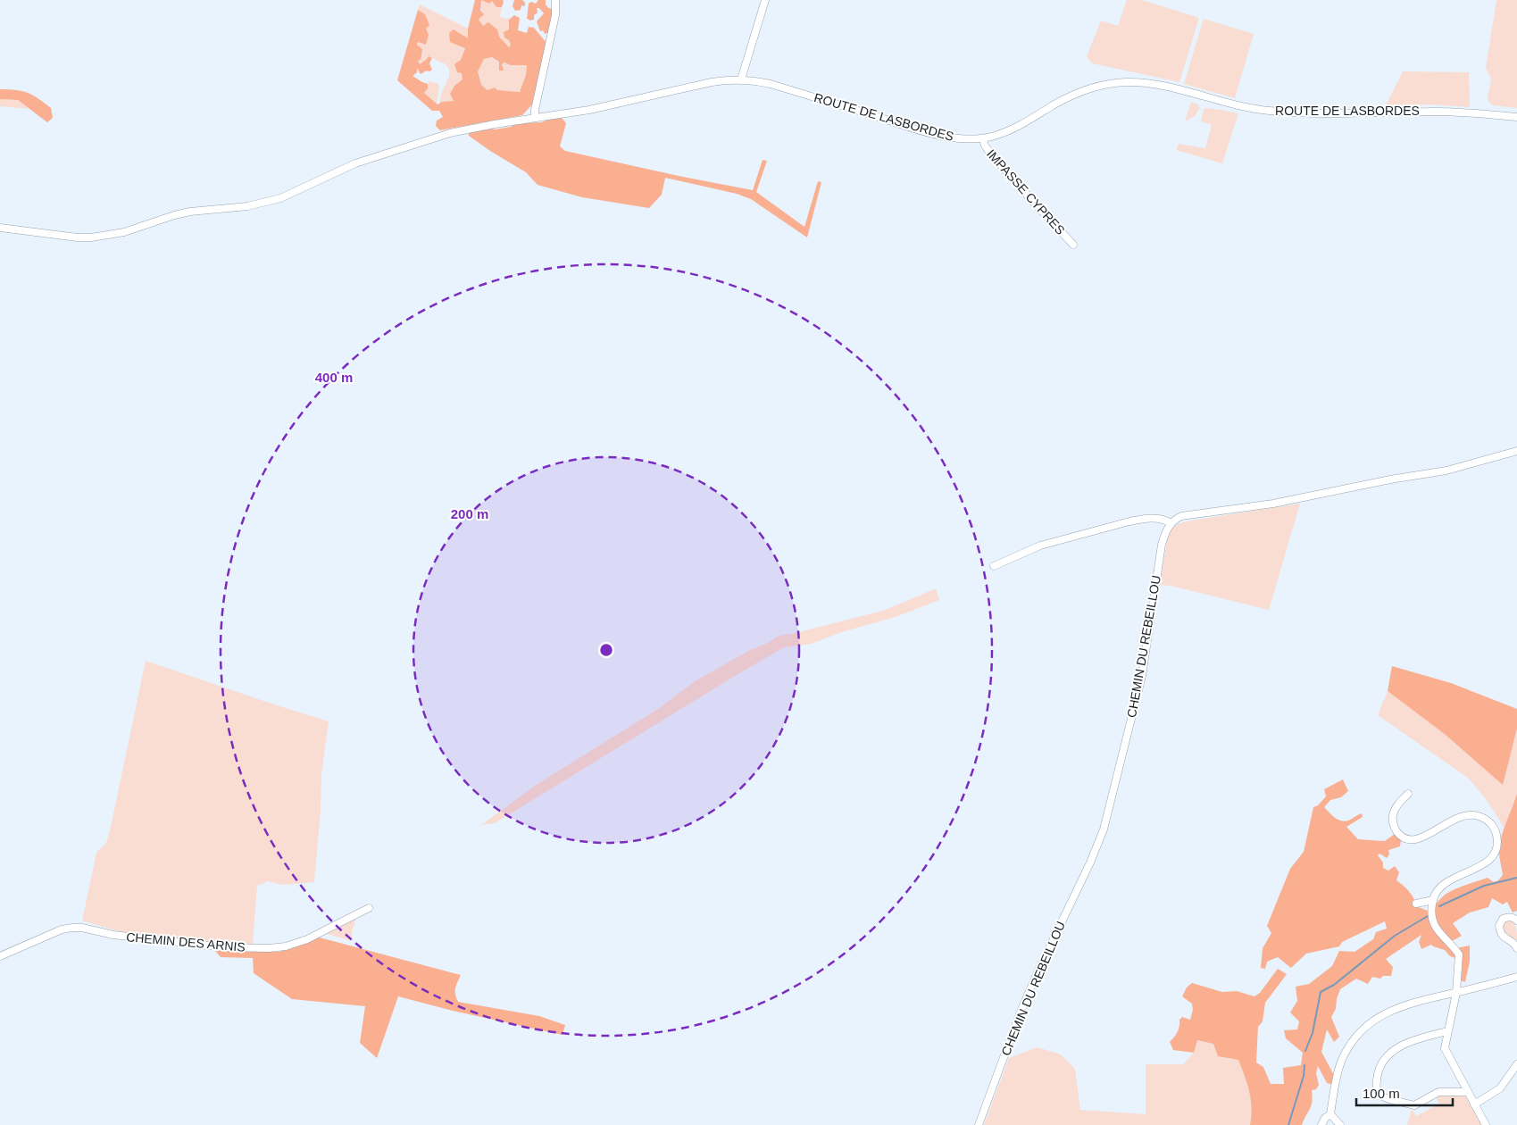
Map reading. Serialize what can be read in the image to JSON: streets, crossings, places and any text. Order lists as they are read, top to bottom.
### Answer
{
  "streets": {
    "street": [
      "ROUTE DE LASBORDES",
      "IMPASSE CYPRES",
      "CHEMIN DU REBEILLOU",
      "CHEMIN DES ARNIS"
    ]
  },
  "crossings": [
    ["ROUTE DE LASBORDES", "IMPASSE CYPRES"]
  ],
  "scale_bar": "100 m",
  "rings": ["400 m", "200 m"]
}
